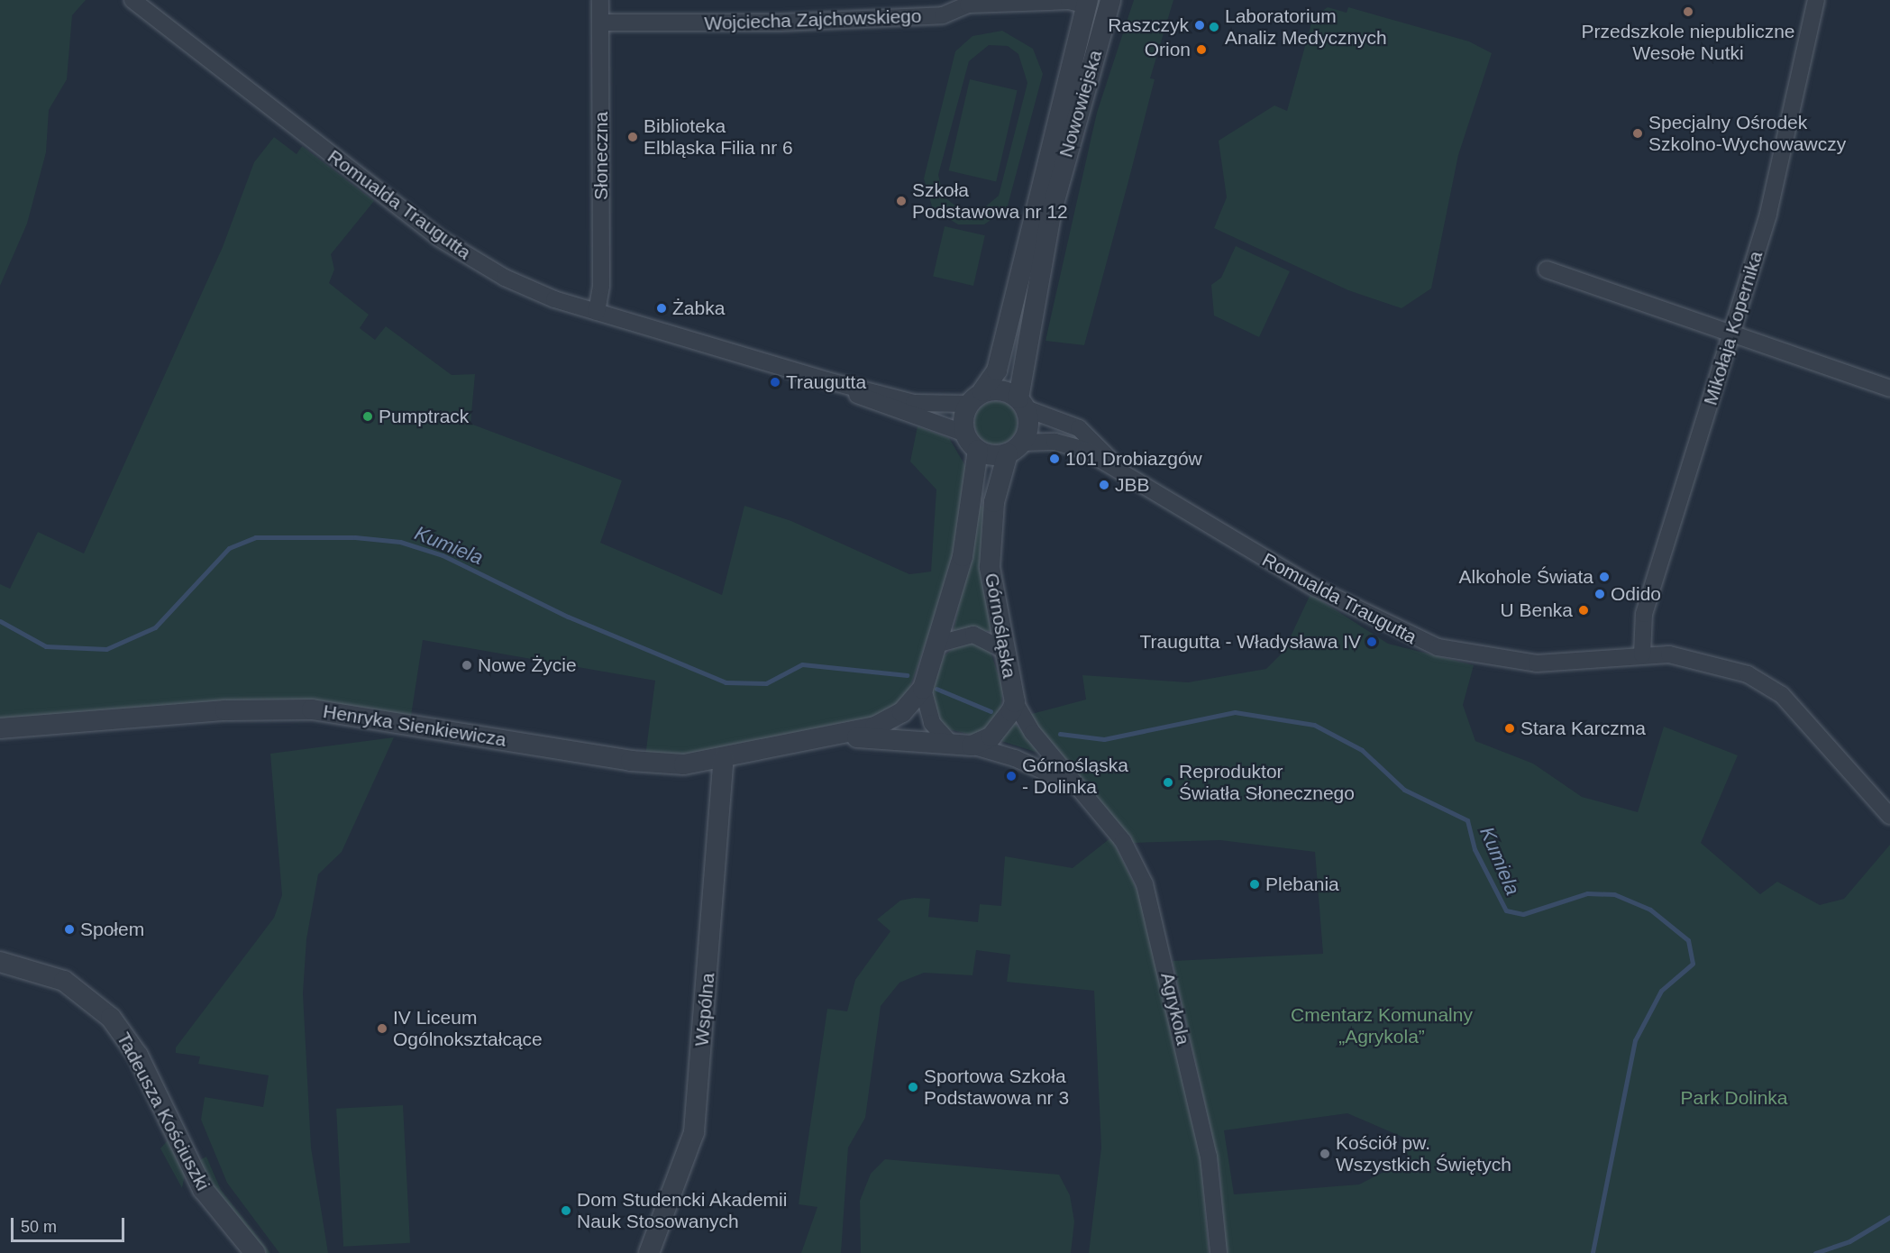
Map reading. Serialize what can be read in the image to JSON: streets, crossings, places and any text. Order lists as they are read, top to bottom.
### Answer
{
  "streets": {
    "street": [
      "Wojciecha Zajchowskiego",
      "Nowowiejska",
      "Słoneczna",
      "Romualda Traugutta",
      "Mikołaja Kopernika",
      "Górnośląska",
      "Henryka Sienkiewicza",
      "Agrykola",
      "Wspólna",
      "Tadeusza Kościuszki"
    ]
  },
  "crossings": [
    ["Wojciecha Zajchowskiego", "Nowowiejska"],
    ["Wojciecha Zajchowskiego", "Słoneczna"],
    ["Nowowiejska", "Romualda Traugutta"],
    ["Nowowiejska", "Górnośląska"],
    ["Słoneczna", "Romualda Traugutta"],
    ["Romualda Traugutta", "Mikołaja Kopernika"],
    ["Romualda Traugutta", "Górnośląska"],
    ["Górnośląska", "Henryka Sienkiewicza"],
    ["Górnośląska", "Agrykola"],
    ["Henryka Sienkiewicza", "Agrykola"],
    ["Henryka Sienkiewicza", "Wspólna"]
  ],
  "water": ["Kumiela"],
  "parks": ["Cmentarz Komunalny „Agrykola”", "Park Dolinka"],
  "places": [
    "Przedszkole niepubliczne Wesołe Nutki",
    "Raszczyk",
    "Laboratorium Analiz Medycznych",
    "Orion",
    "Specjalny Ośrodek Szkolno-Wychowawczy",
    "Biblioteka Elbląska Filia nr 6",
    "Szkoła Podstawowa nr 12",
    "Żabka",
    "Traugutta",
    "Pumptrack",
    "101 Drobiazgów",
    "JBB",
    "Alkohole Świata",
    "Odido",
    "U Benka",
    "Traugutta - Władysława IV",
    "Nowe Życie",
    "Stara Karczma",
    "Górnośląska - Dolinka",
    "Reproduktor Światła Słonecznego",
    "Plebania",
    "Społem",
    "IV Liceum Ogólnokształcące",
    "Sportowa Szkoła Podstawowa nr 3",
    "Kościół pw. Wszystkich Świętych",
    "Dom Studencki Akademii Nauk Stosowanych"
  ],
  "scale_bar": "50 m"
}
